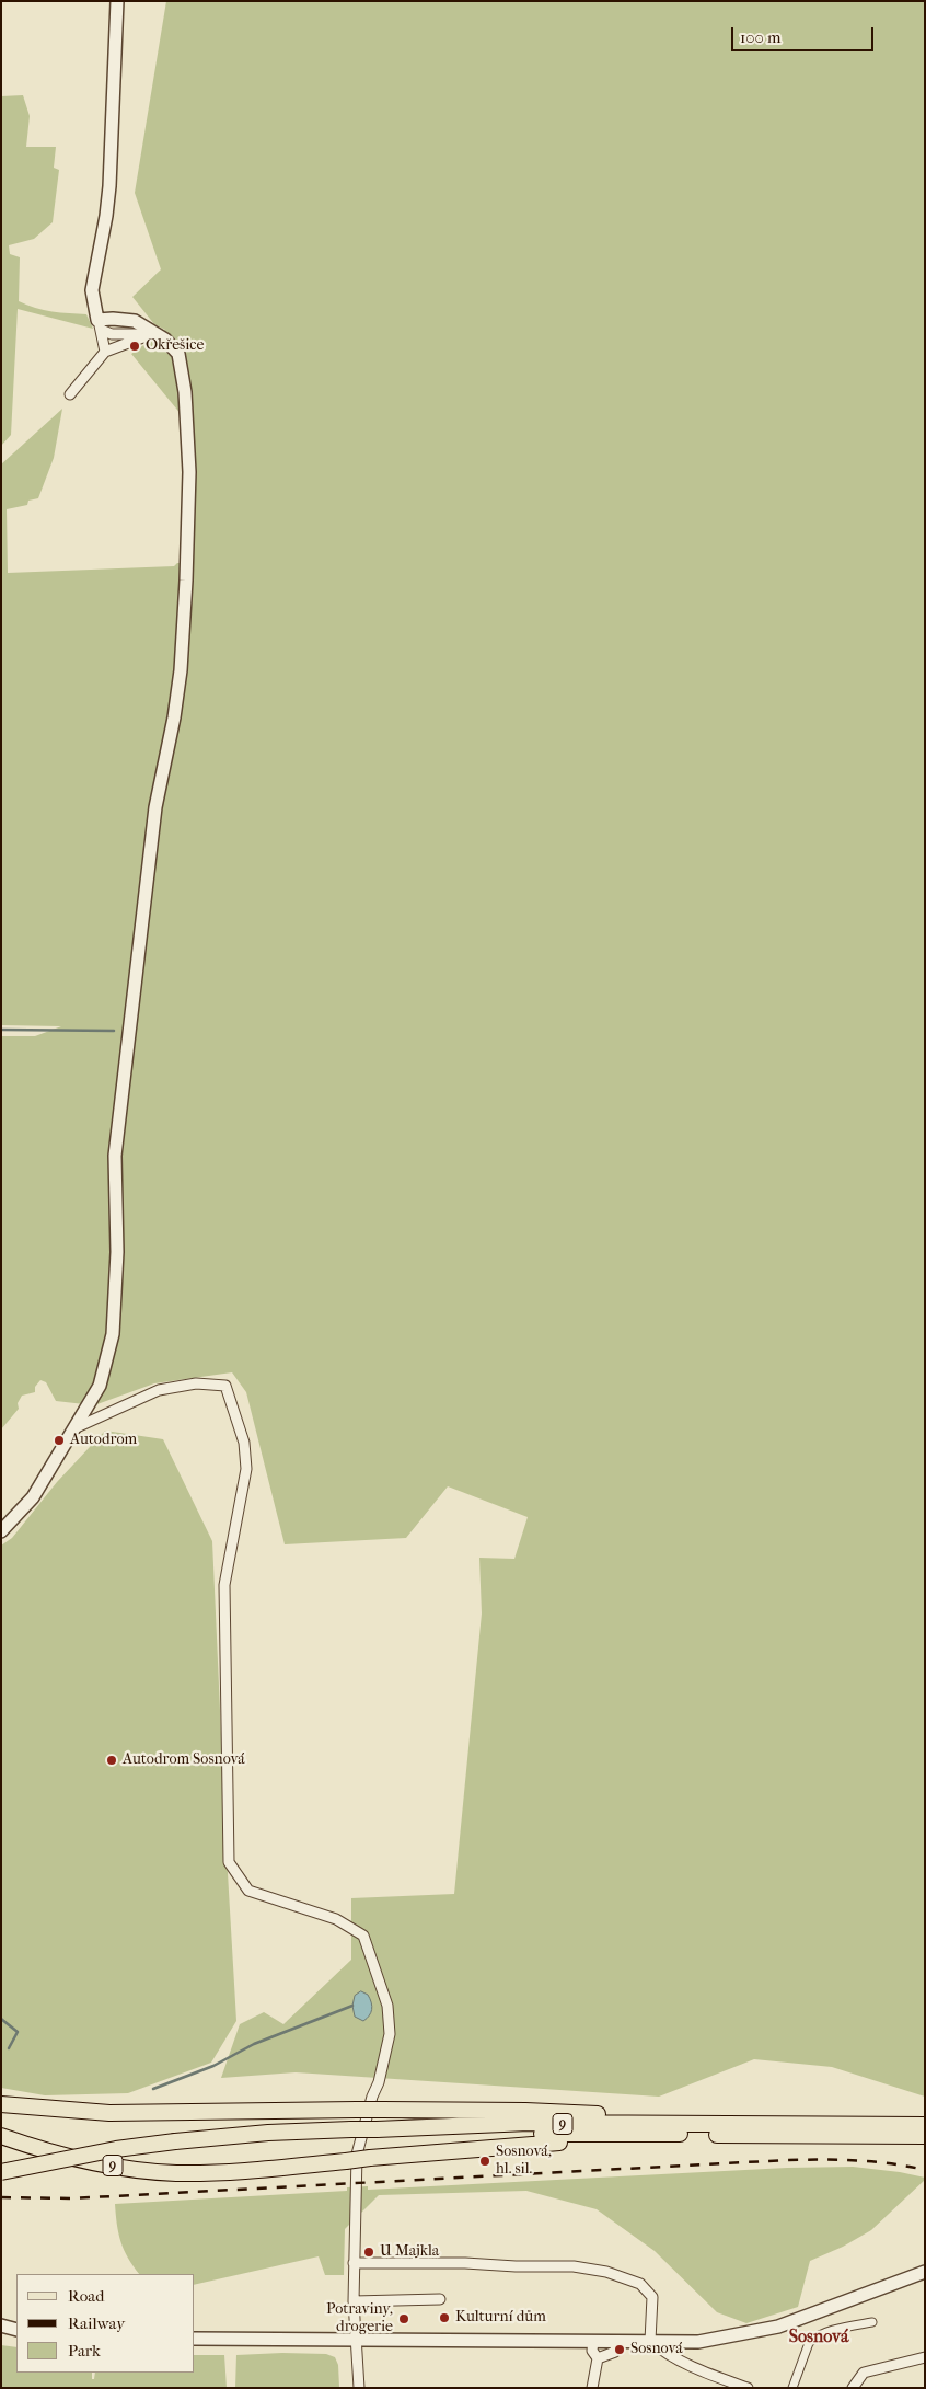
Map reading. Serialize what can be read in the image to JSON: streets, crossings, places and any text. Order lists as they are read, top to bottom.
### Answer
{
  "streets": {
    "main road": ["9"]
  },
  "districts": ["Sosnová"],
  "places": [
    "Okřešice",
    "Autodrom",
    "Autodrom Sosnová",
    "Sosnová, hl. sil.",
    "U Majkla",
    "Kulturní dům",
    "Potraviny, drogerie",
    "Sosnová"
  ],
  "legend": ["Road", "Railway", "Park"],
  "scale_bar": "100 m"
}
